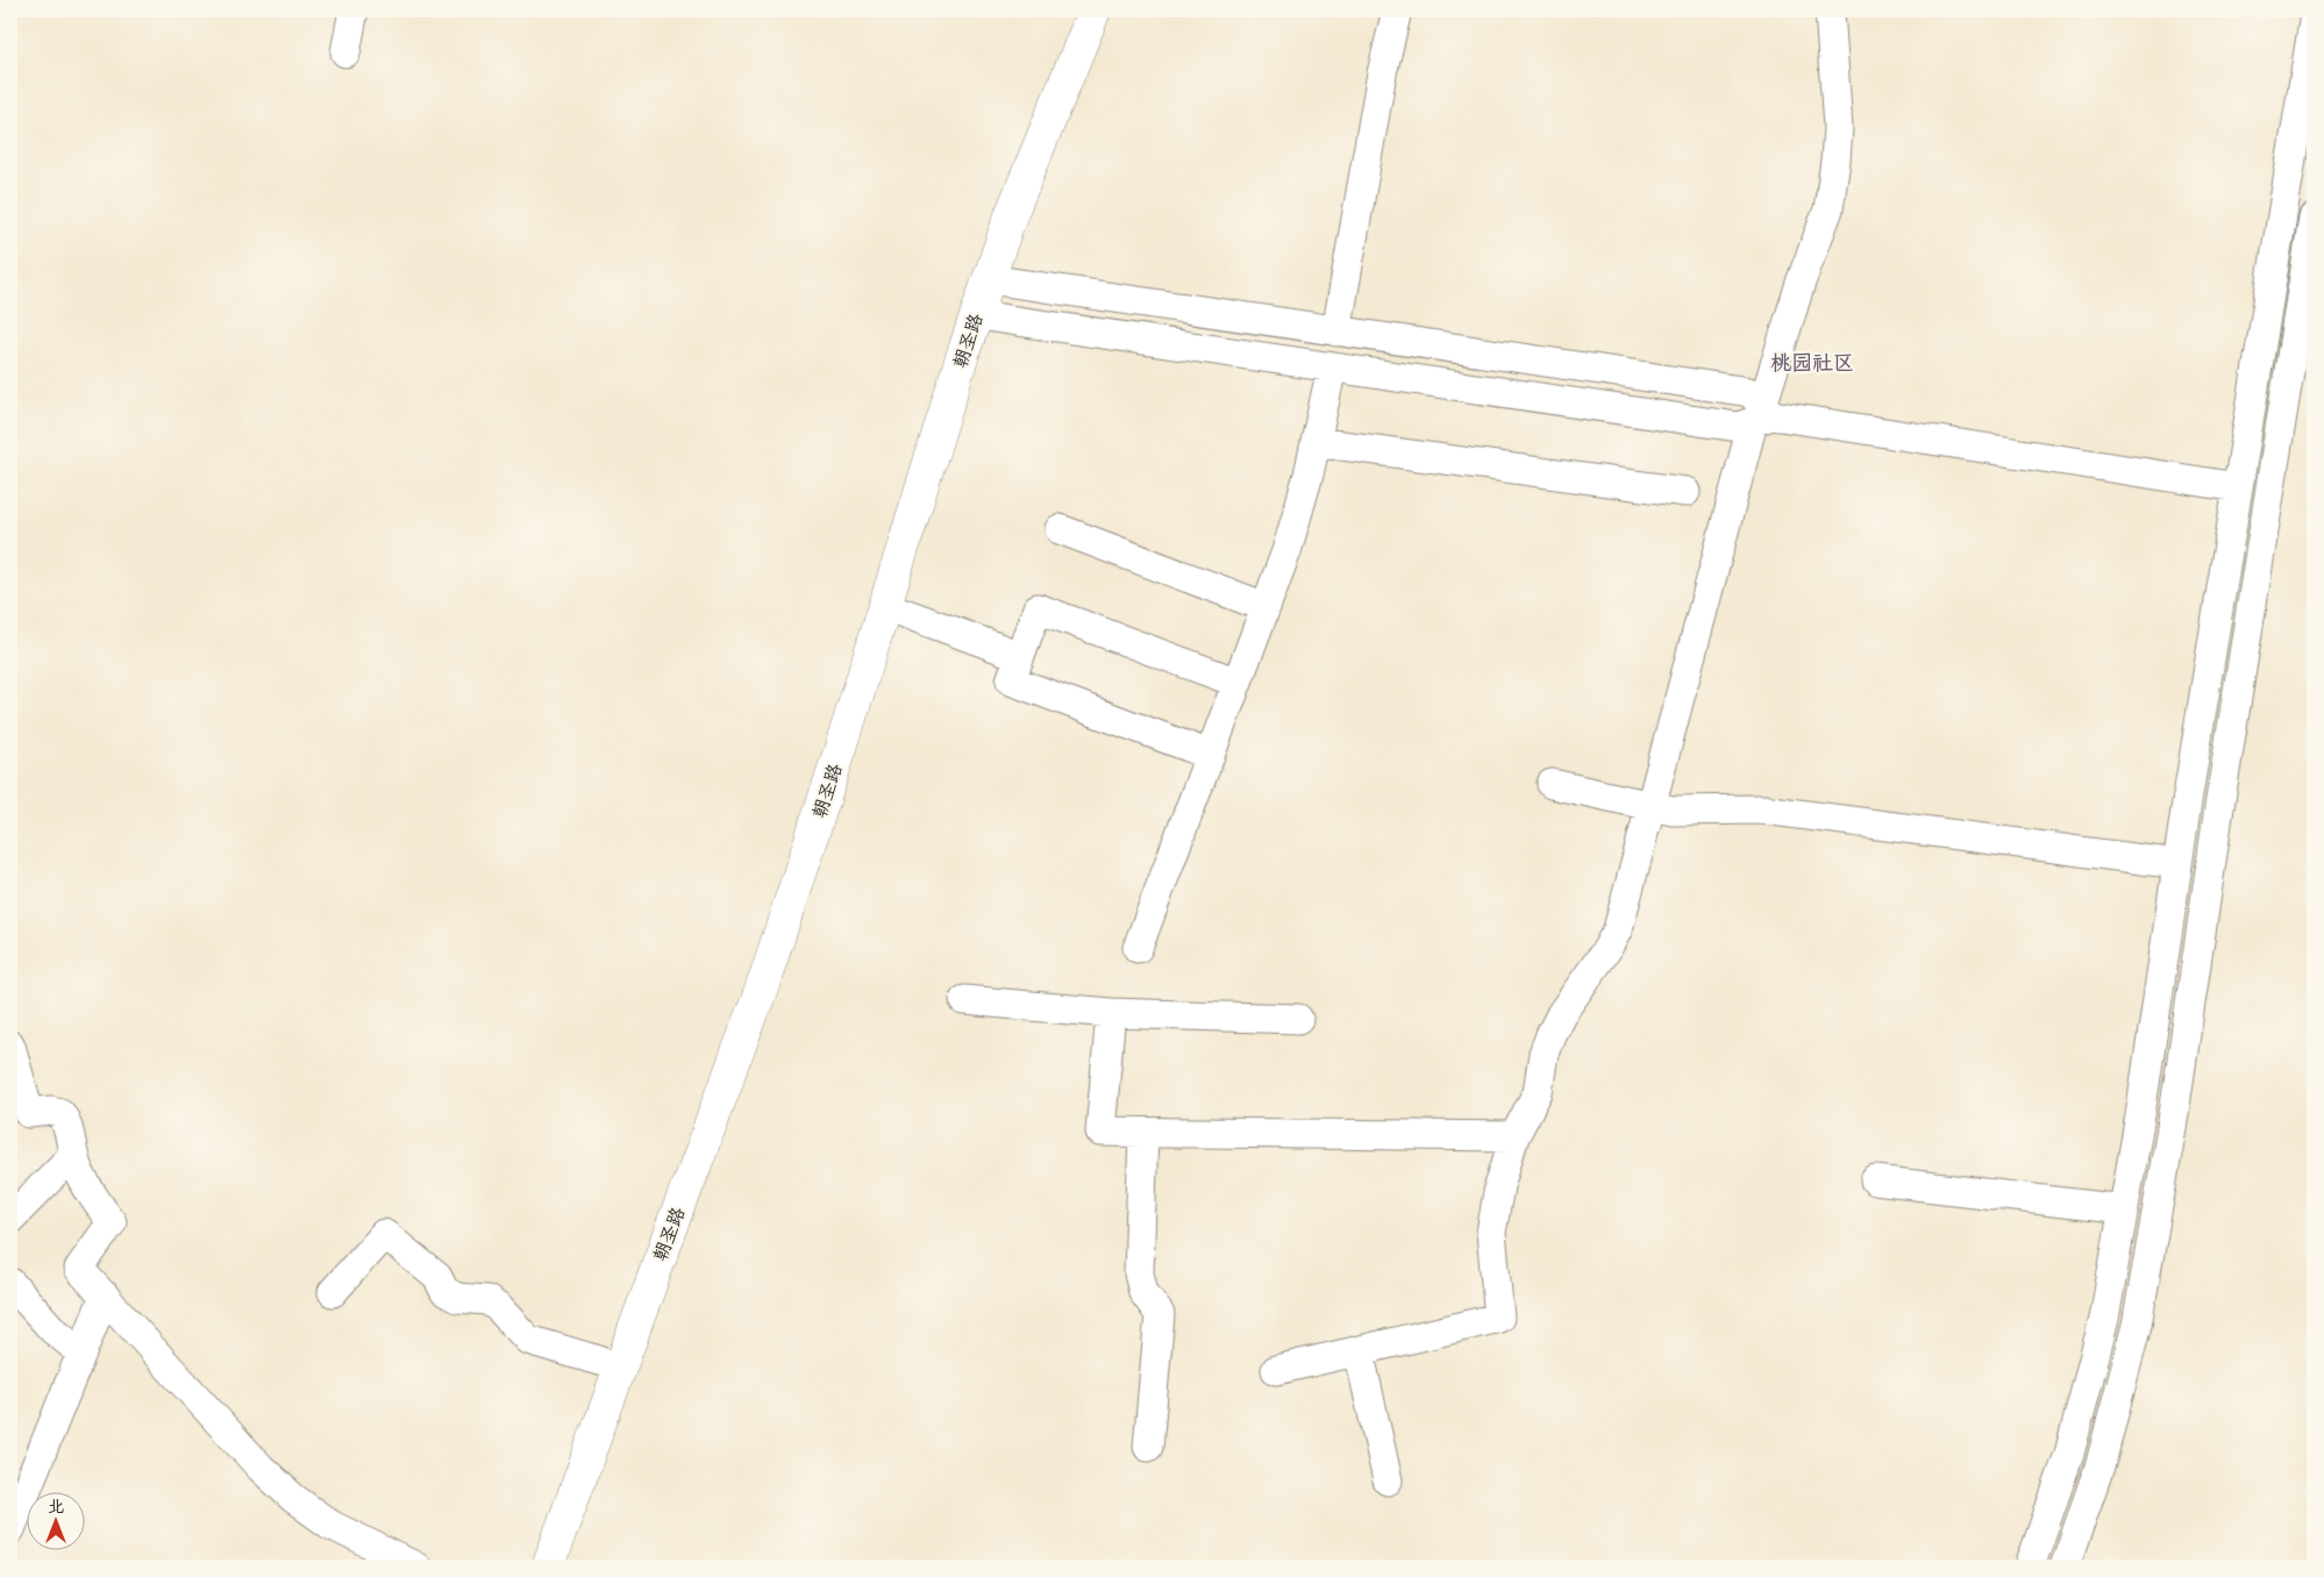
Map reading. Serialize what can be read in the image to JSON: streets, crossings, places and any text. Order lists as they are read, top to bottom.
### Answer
{
  "streets": {
    "main road": ["朝圣路"]
  },
  "districts": ["桃园社区"],
  "north": "top"
}
